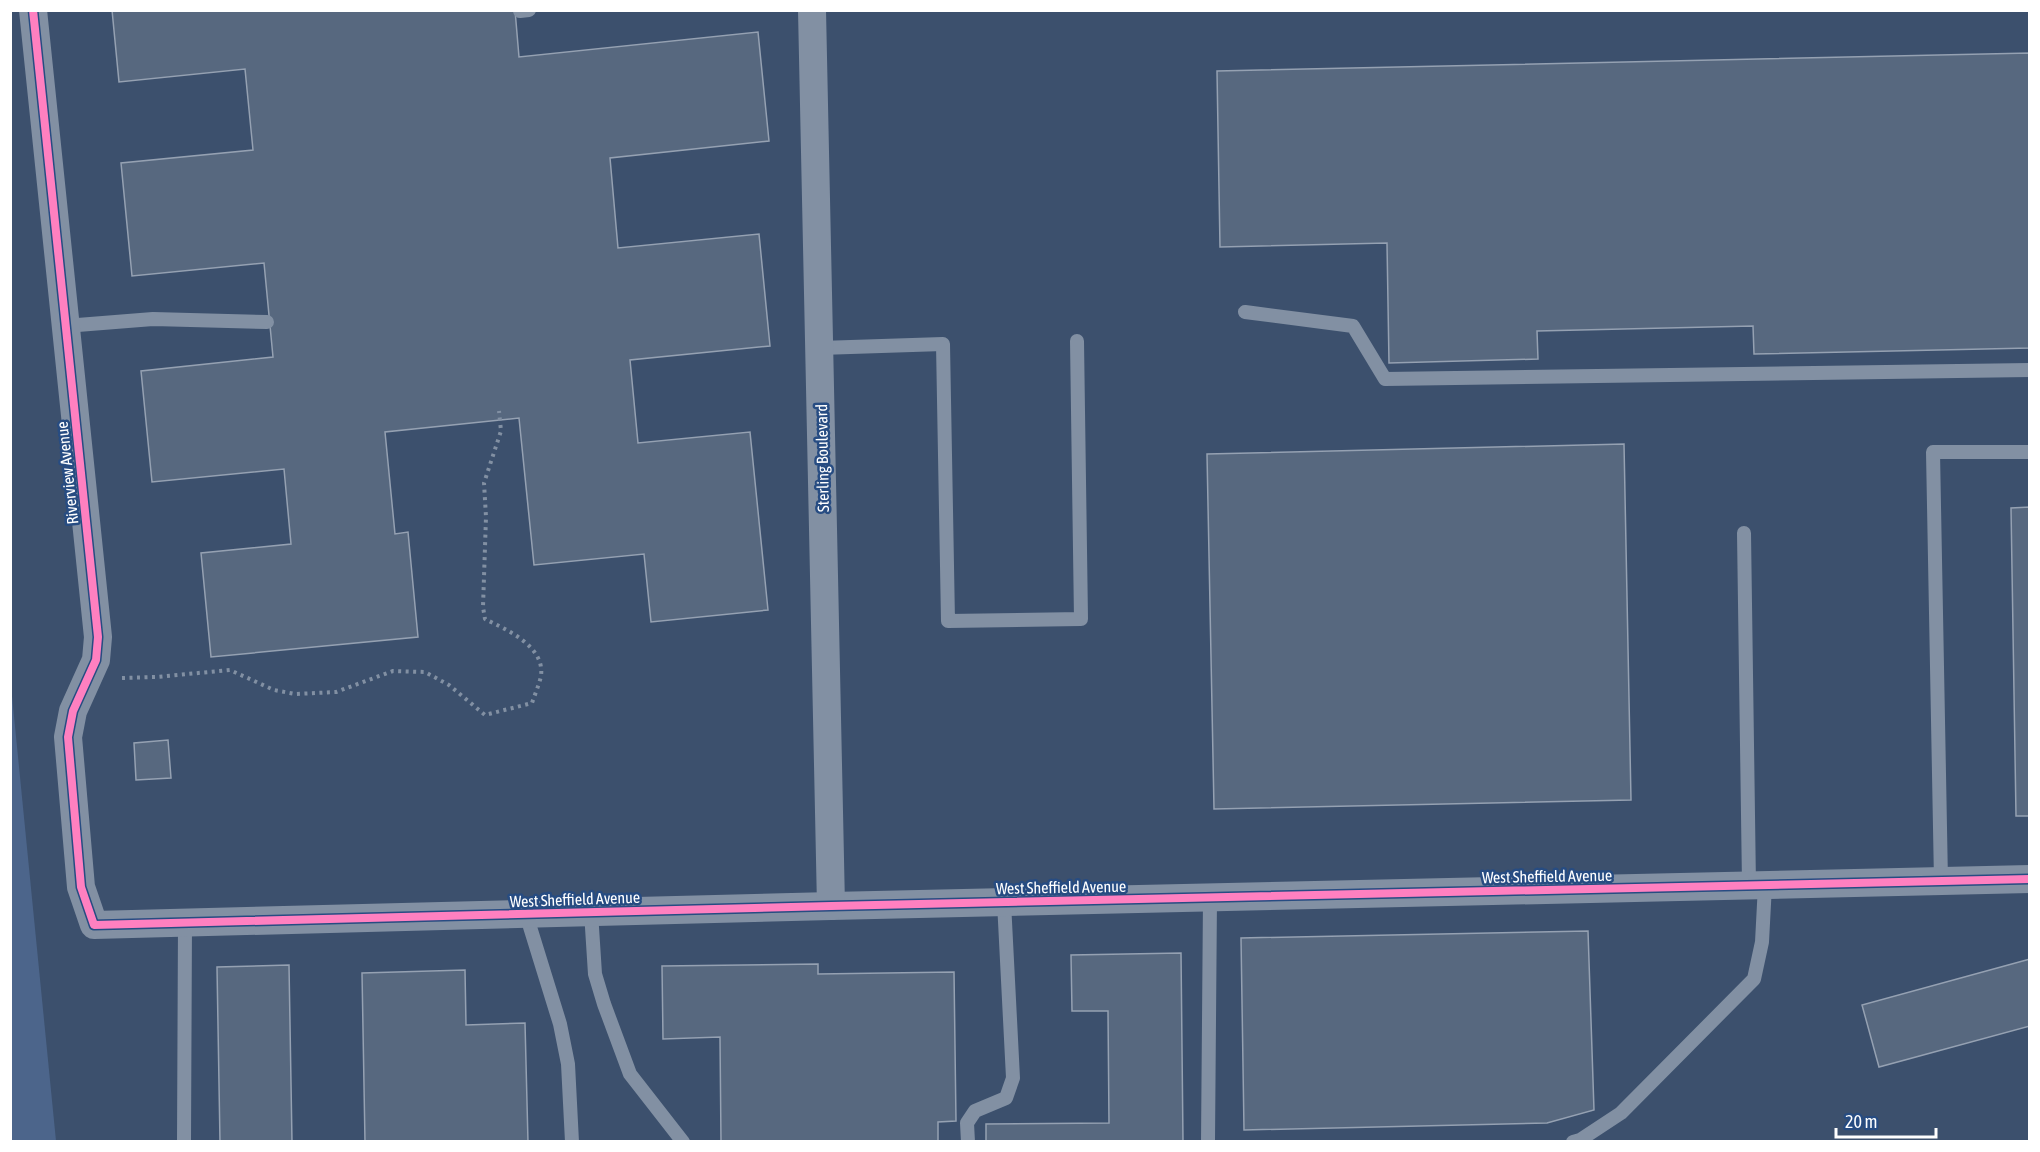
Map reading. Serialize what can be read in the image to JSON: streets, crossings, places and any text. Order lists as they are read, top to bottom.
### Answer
{
  "streets": {
    "street": ["Sterling Boulevard", "Riverview Avenue", "West Sheffield Avenue"]
  },
  "crossings": [
    ["Sterling Boulevard", "West Sheffield Avenue"],
    ["Riverview Avenue", "West Sheffield Avenue"]
  ],
  "scale_bar": "20 m"
}
